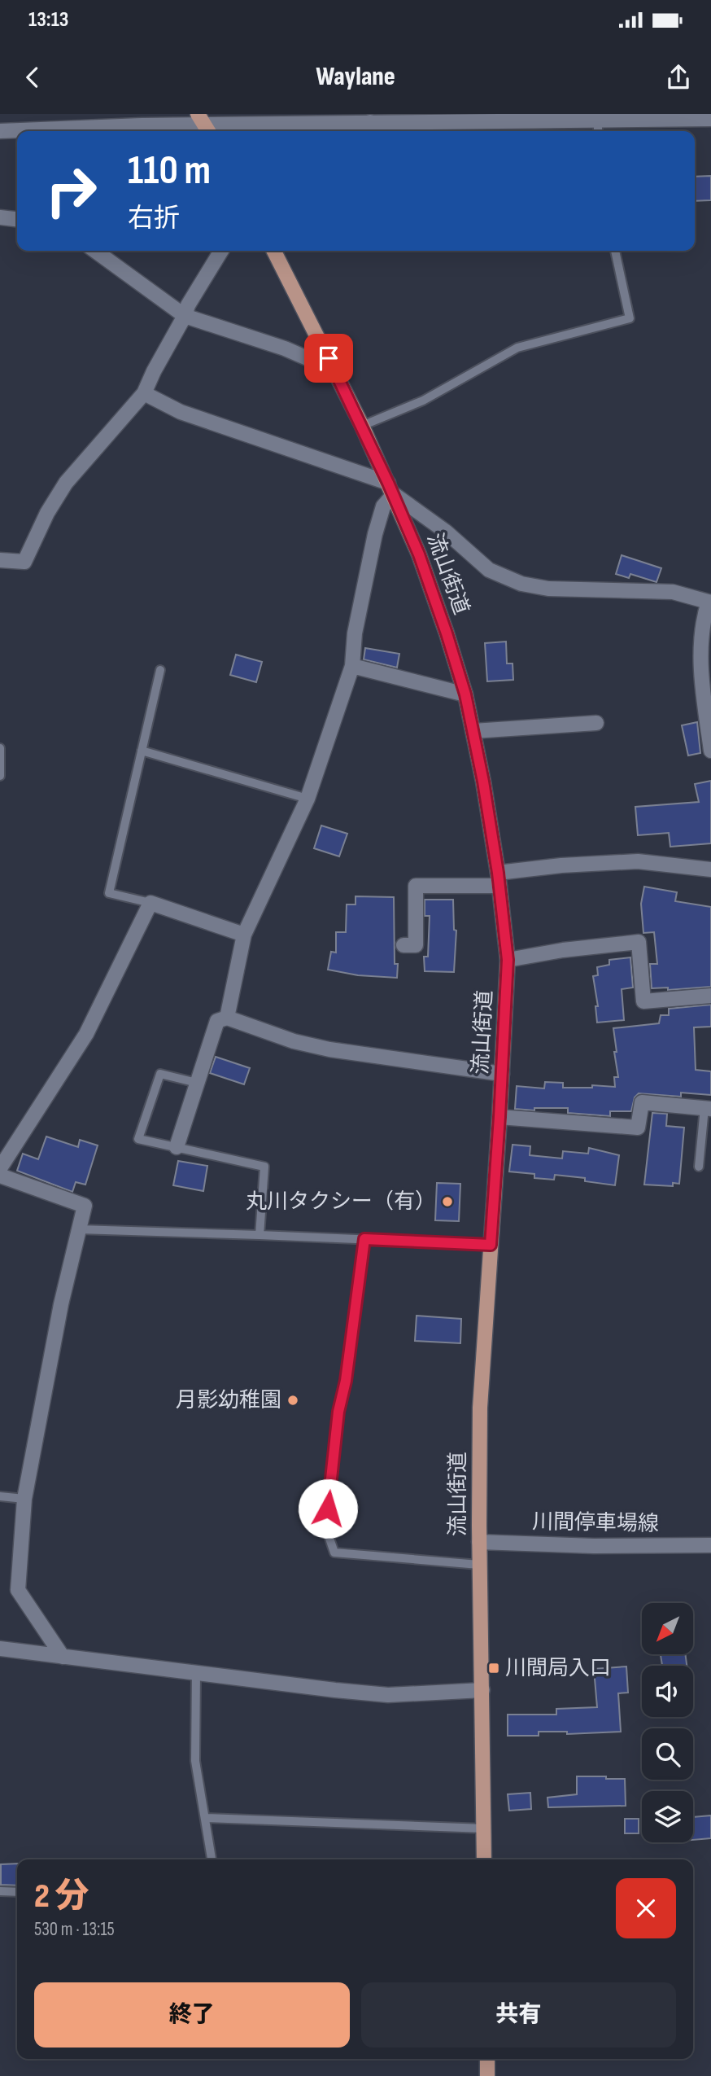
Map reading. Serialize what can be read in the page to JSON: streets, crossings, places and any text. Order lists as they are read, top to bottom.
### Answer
{
  "streets": {
    "main road": ["流山街道"],
    "street": ["川間停車場線"]
  },
  "crossings": [
    ["流山街道", "川間停車場線"]
  ],
  "places": {
    "other": ["丸川タクシー（有）", "月影幼稚園"],
    "transit": ["川間局入口"]
  },
  "north": "bottom left",
  "page": {
    "status": "13:13",
    "header": "Waylane",
    "turn": ["110 m", "右折"],
    "heading": ["2 分", "530 m · 13:15"],
    "buttons": ["終了", "共有"]
  }
}
